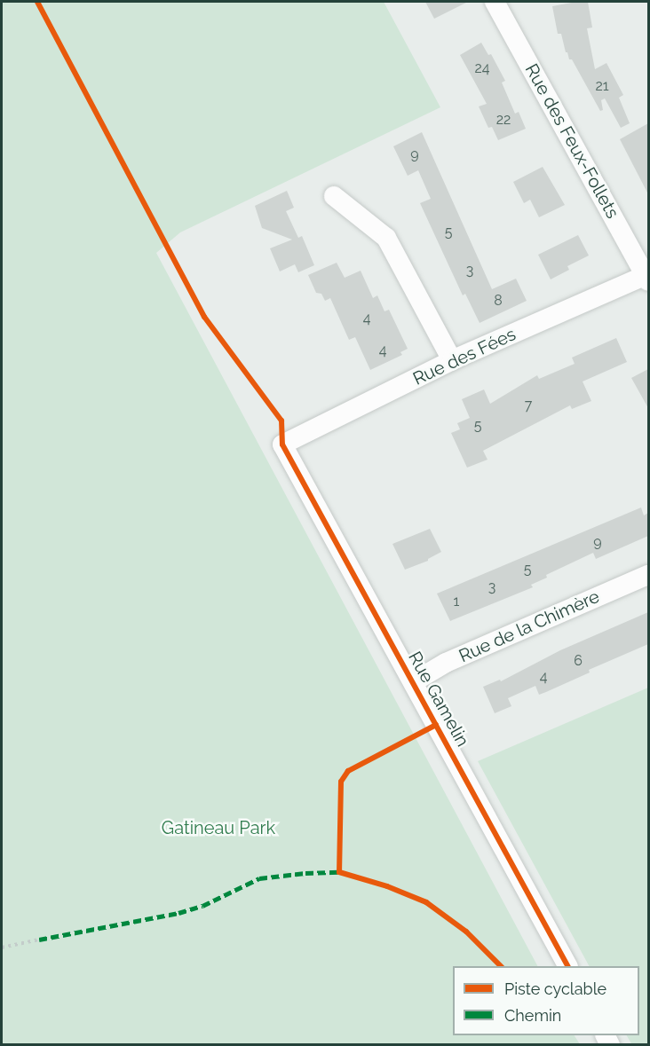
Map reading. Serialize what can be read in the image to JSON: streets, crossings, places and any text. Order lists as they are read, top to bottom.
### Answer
{
  "streets": {
    "street": [
      "Rue des Feux-Follets",
      "Rue des Fées",
      "Rue de la Chimère",
      "Rue Gamelin"
    ]
  },
  "crossings": [
    ["Rue des Feux-Follets", "Rue des Fées"],
    ["Rue des Fées", "Rue Gamelin"],
    ["Rue de la Chimère", "Rue Gamelin"]
  ],
  "parks": ["Gatineau Park"],
  "house_numbers": [
    "24",
    "21",
    "22",
    "9",
    "5",
    "3",
    "8",
    "4",
    "4",
    "7",
    "5",
    "9",
    "5",
    "3",
    "1",
    "6",
    "4"
  ],
  "legend": ["Piste cyclable", "Chemin"]
}
